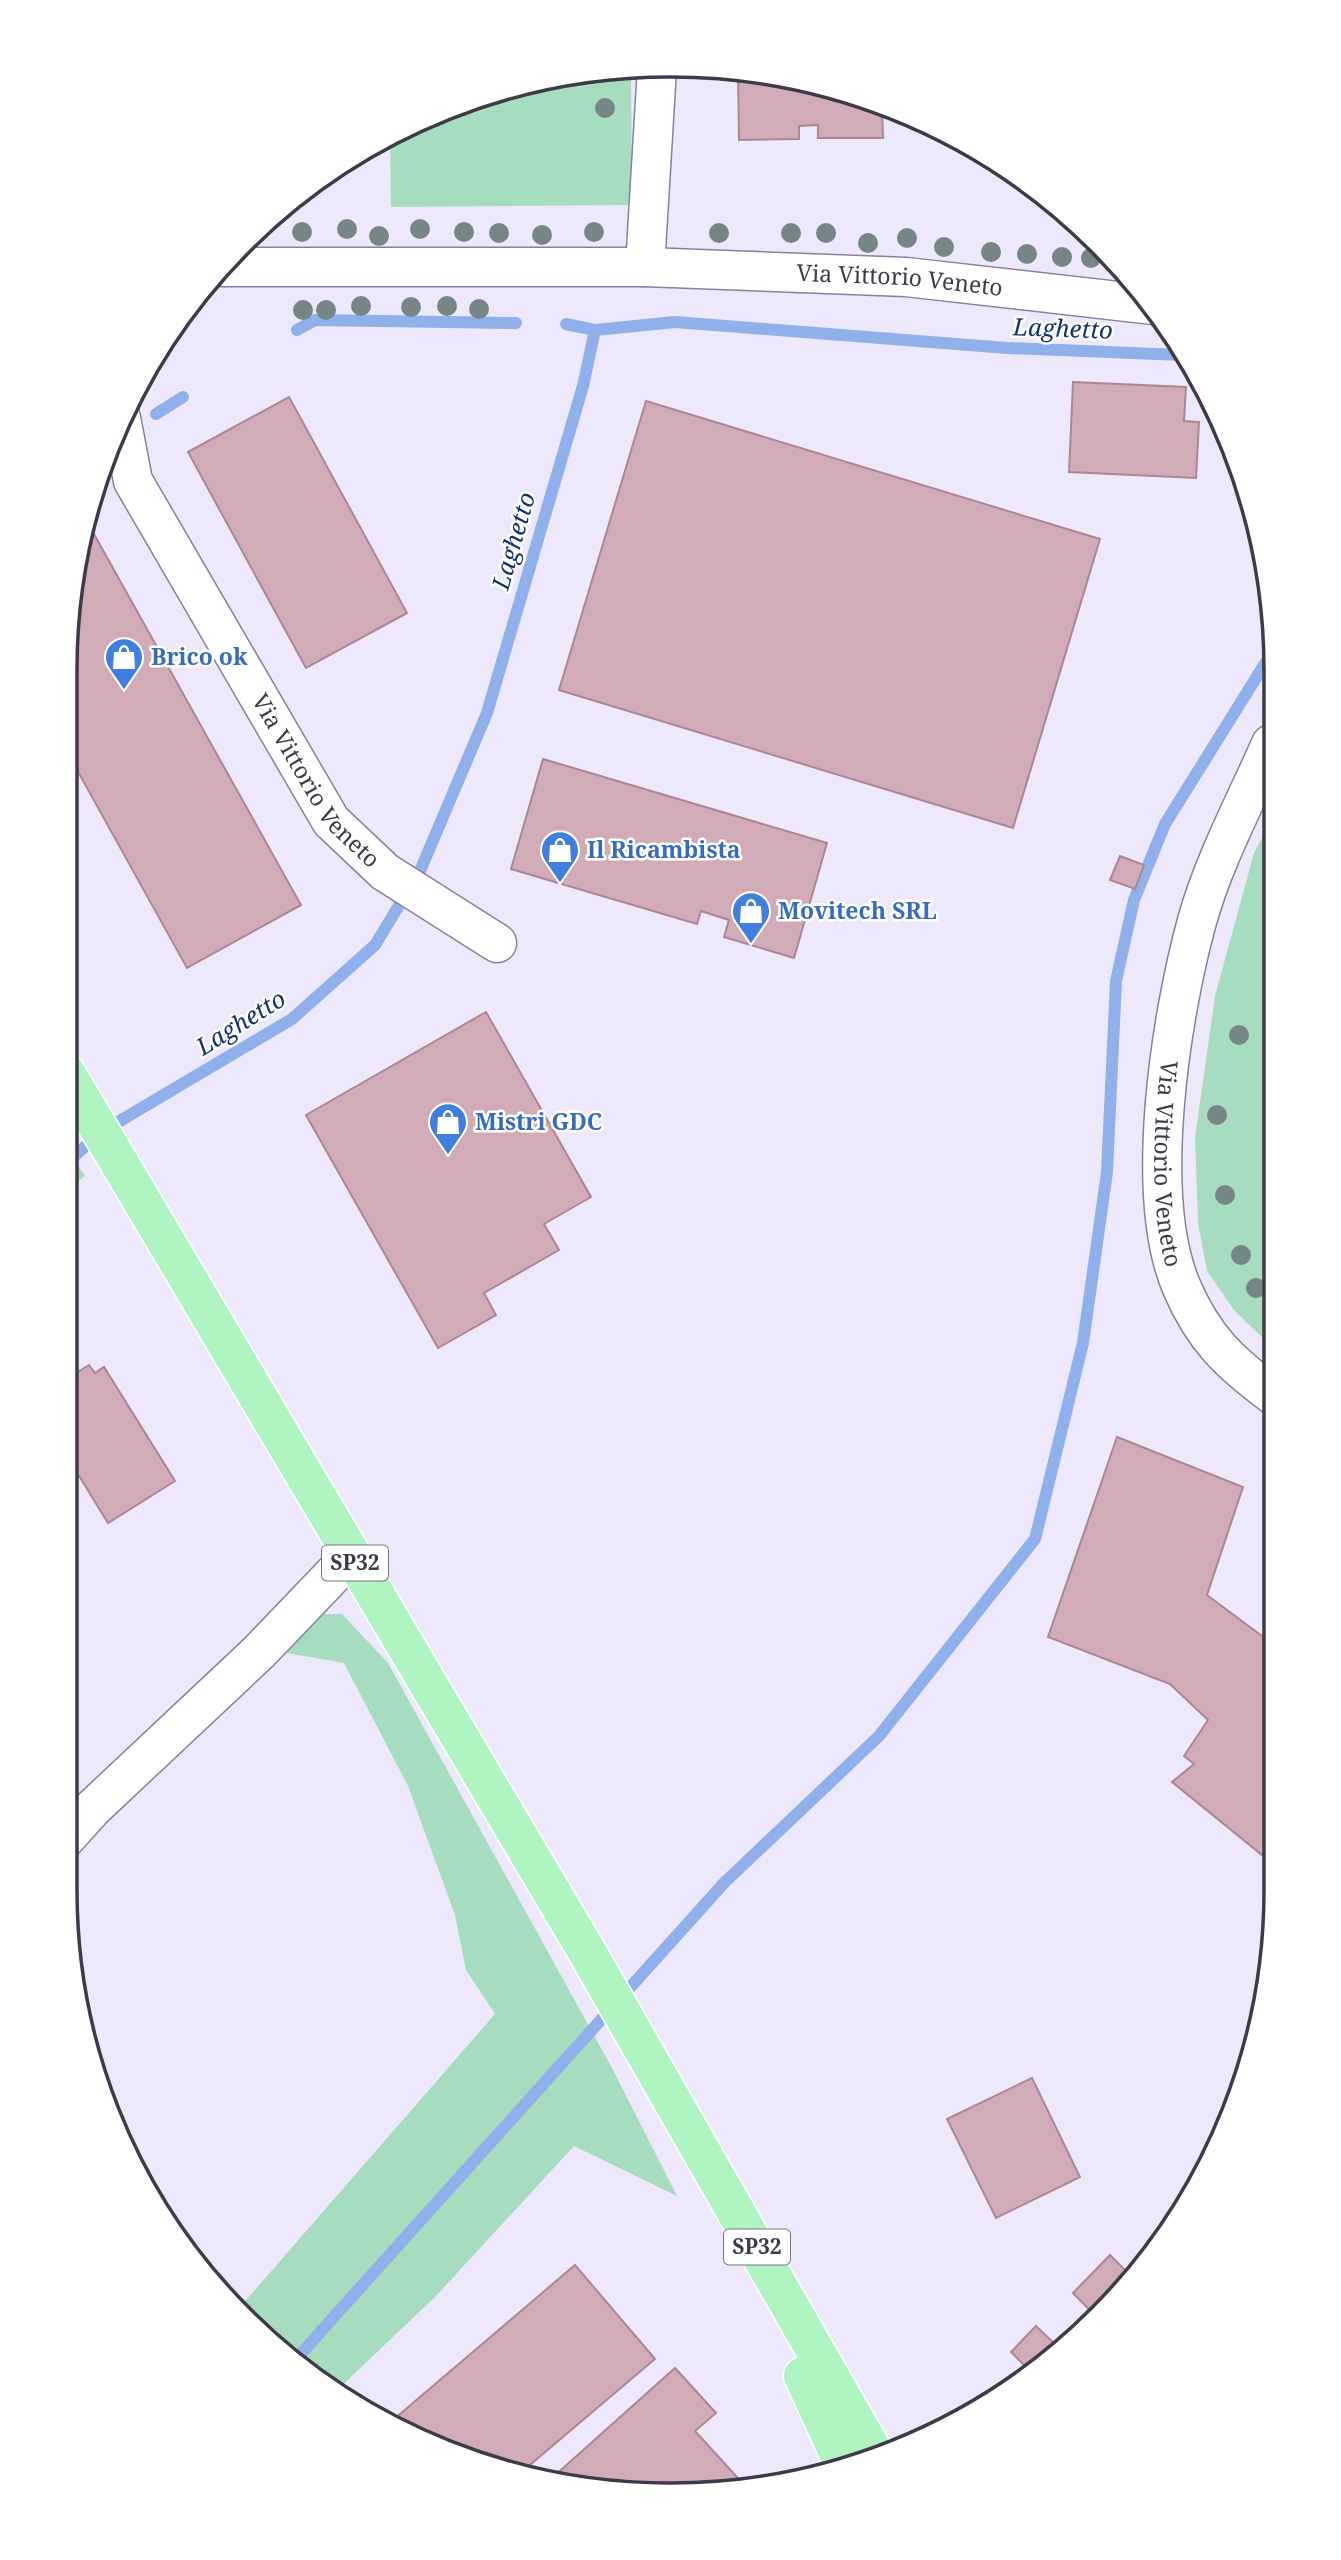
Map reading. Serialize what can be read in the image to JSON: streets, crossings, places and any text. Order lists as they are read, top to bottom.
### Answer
{
  "streets": {
    "main road": ["SP32"],
    "street": ["Via Vittorio Veneto"]
  },
  "water": ["Laghetto"],
  "places": {
    "shop": [
      "Brico ok",
      "Il Ricambista",
      "Movitech SRL",
      "Mistri GDC"
    ]
  }
}
